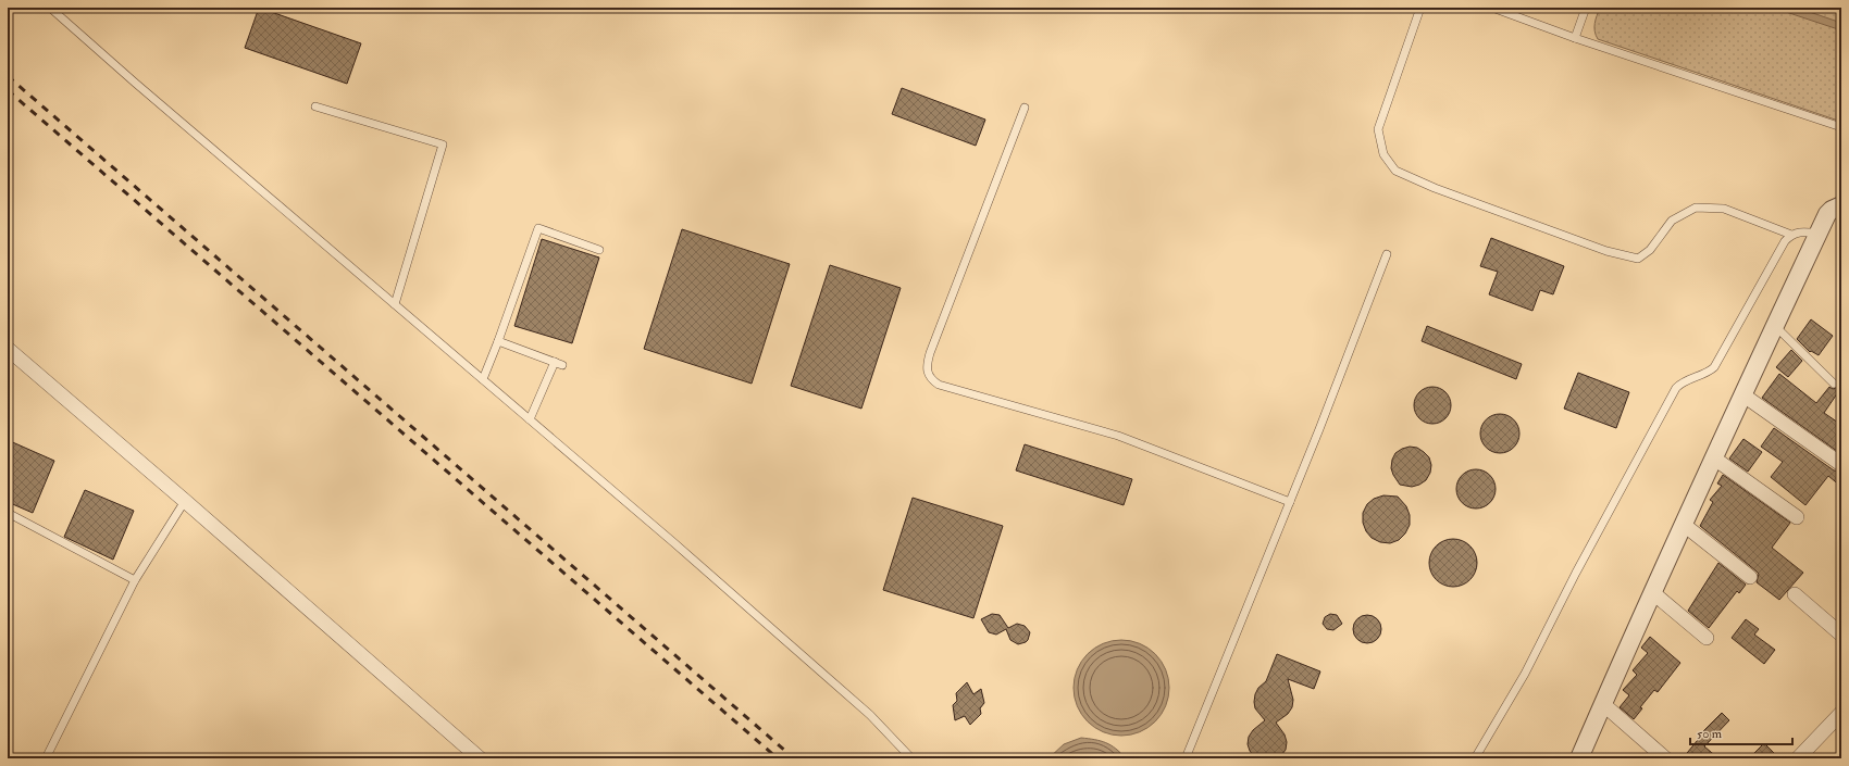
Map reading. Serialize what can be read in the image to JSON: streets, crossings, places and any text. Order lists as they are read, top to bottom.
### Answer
{
  "scale_bar": "50 m"
}
